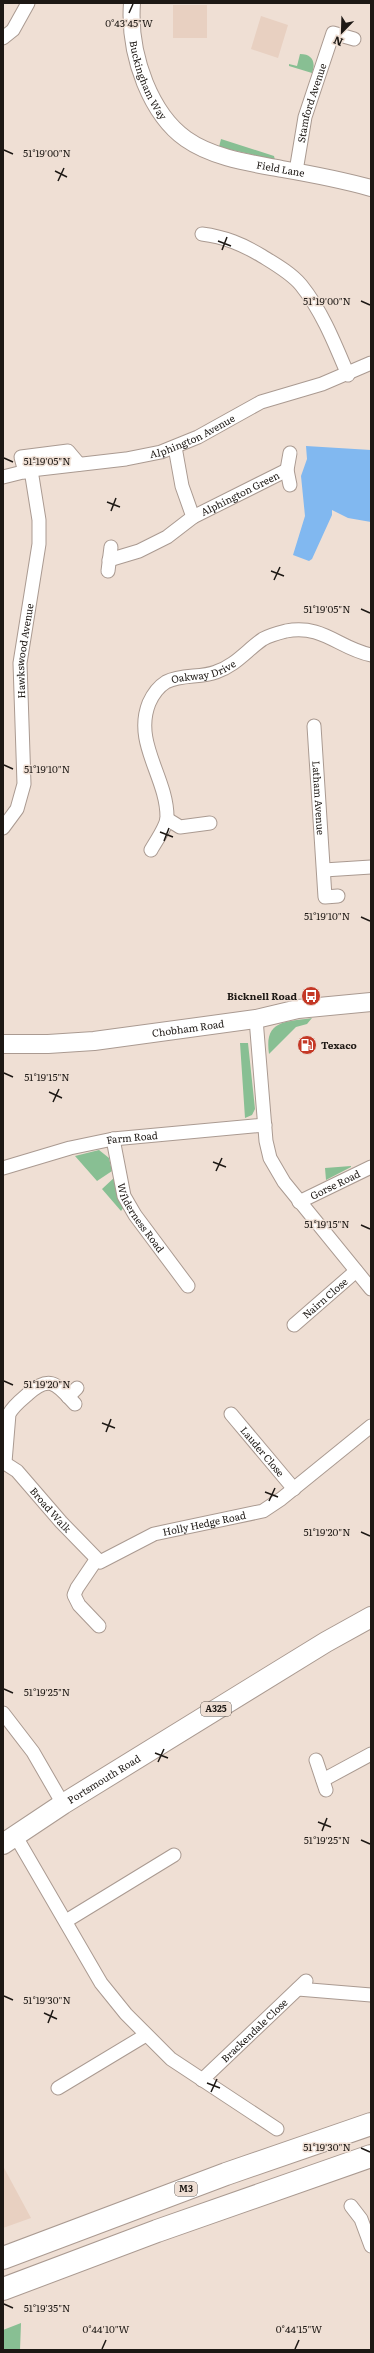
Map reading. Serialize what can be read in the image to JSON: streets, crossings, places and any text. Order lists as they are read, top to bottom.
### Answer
{
  "streets": {
    "highway": ["M3"],
    "main road": ["Chobham Road", "A325", "Portsmouth Road"],
    "street": [
      "Buckingham Way",
      "Stamford Avenue",
      "Field Lane",
      "Alphington Avenue",
      "Alphington Green",
      "Hawkswood Avenue",
      "Oakway Drive",
      "Latham Avenue",
      "Farm Road",
      "Gorse Road",
      "Wilderness Road",
      "Nairn Close",
      "Lauder Close",
      "Broad Walk",
      "Holly Hedge Road",
      "Brackendale Close"
    ]
  },
  "crossings": [
    ["Buckingham Way", "Field Lane"],
    ["Stamford Avenue", "Field Lane"],
    ["Alphington Avenue", "Alphington Green"],
    ["Alphington Avenue", "Hawkswood Avenue"],
    ["Farm Road", "Wilderness Road"],
    ["Lauder Close", "Holly Hedge Road"],
    ["Broad Walk", "Holly Hedge Road"]
  ],
  "places": {
    "bus stop": ["Bicknell Road"],
    "fuel station": ["Texaco"]
  },
  "north": "bottom left",
  "coordinates": [
    "0°43'45\"W",
    "51°19'00\"N",
    "51°19'05\"N",
    "51°19'10\"N",
    "51°19'15\"N",
    "51°19'20\"N",
    "51°19'25\"N",
    "51°19'30\"N",
    "51°19'35\"N",
    "0°44'10\"W",
    "0°44'15\"W"
  ]
}
